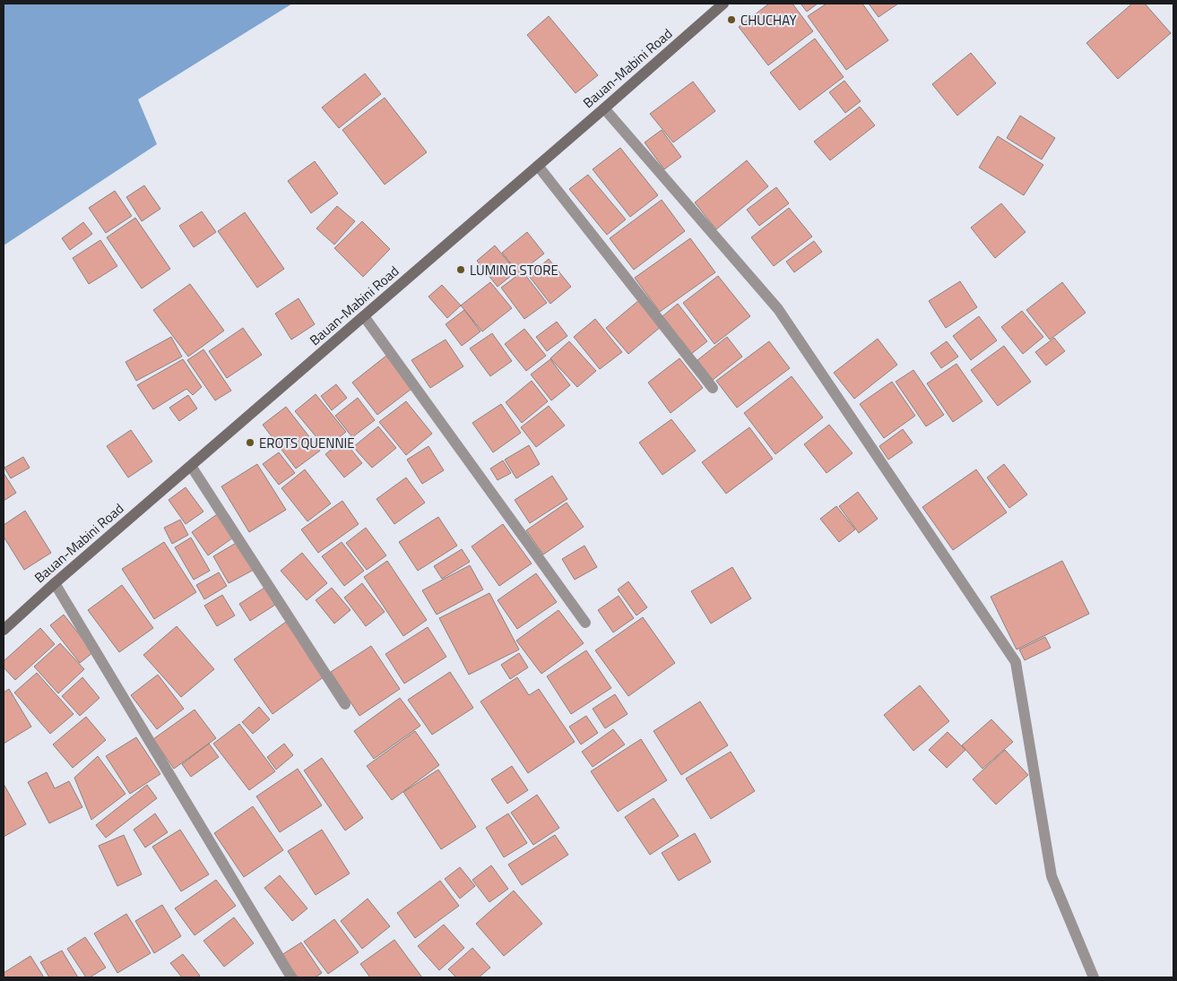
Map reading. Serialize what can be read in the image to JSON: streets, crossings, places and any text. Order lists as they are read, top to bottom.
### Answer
{
  "streets": {
    "main road": ["Bauan-Mabini Road"]
  },
  "places": ["CHUCHAY", "LUMING STORE", "EROTS QUENNIE"]
}
